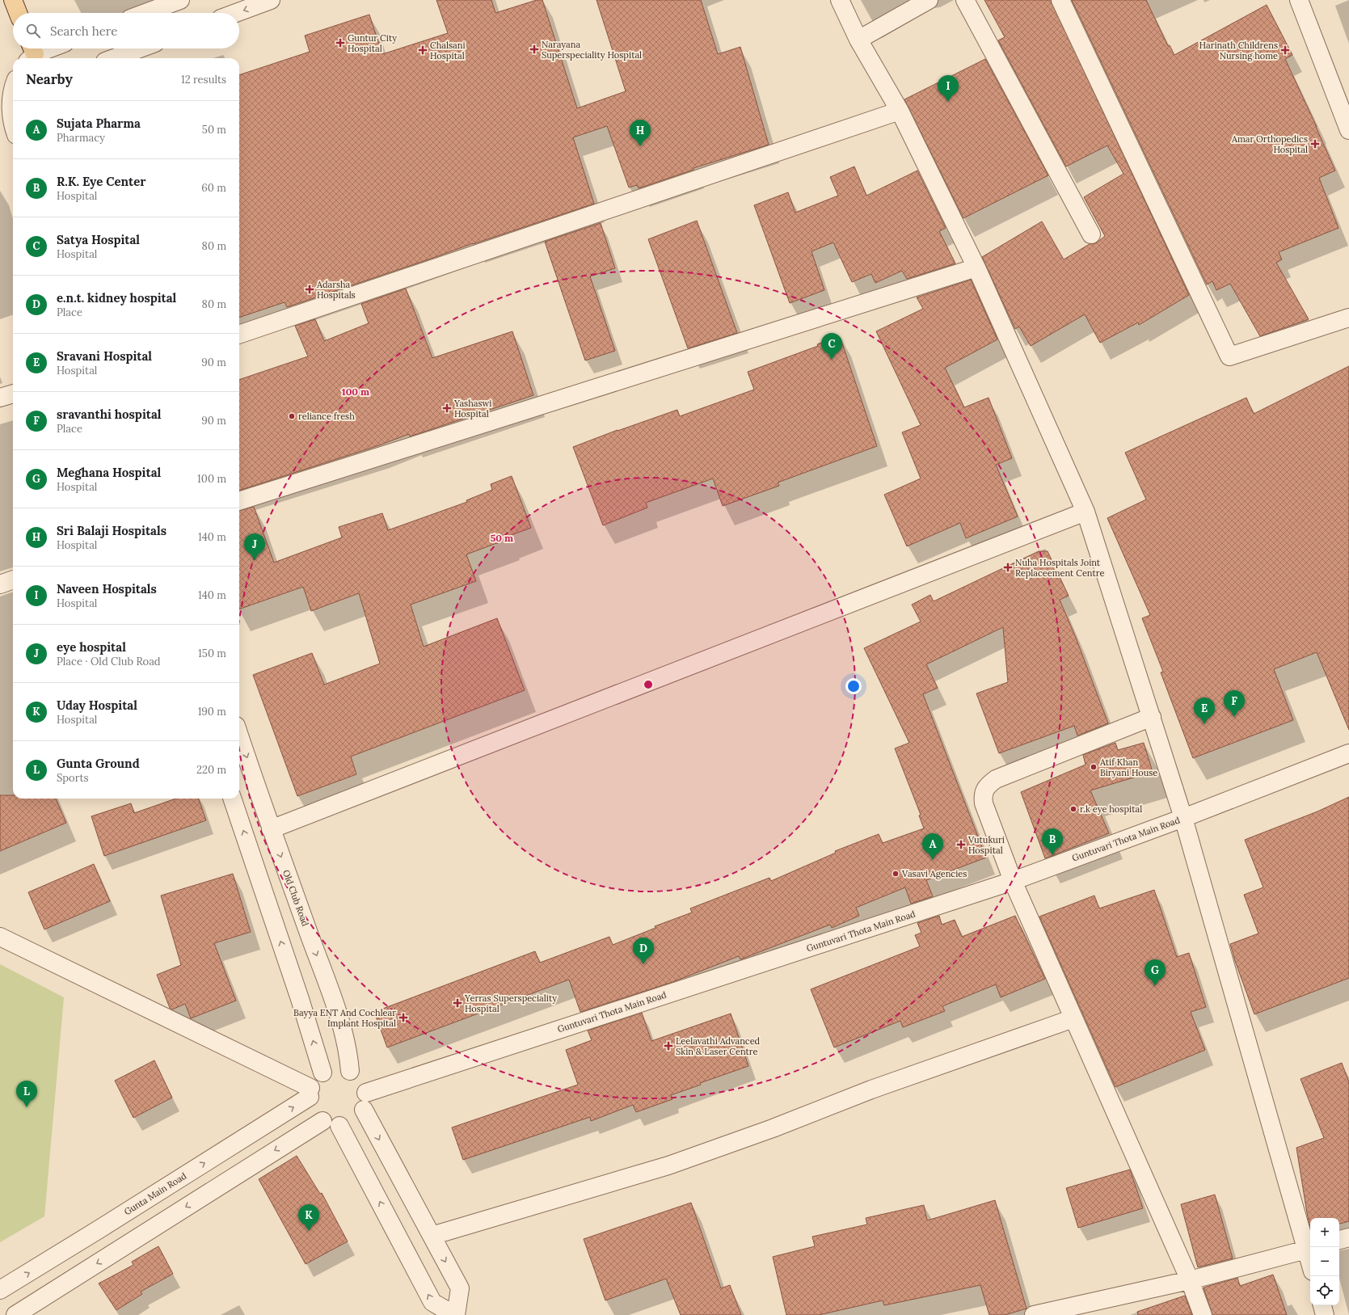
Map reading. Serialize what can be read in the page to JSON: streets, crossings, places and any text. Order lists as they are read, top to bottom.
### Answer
{
  "streets": {
    "street": ["Guntuvari Thota Main Road", "Old Club Road", "Gunta Main Road"]
  },
  "crossings": [
    ["Guntuvari Thota Main Road", "Old Club Road"],
    ["Guntuvari Thota Main Road", "Gunta Main Road"],
    ["Old Club Road", "Gunta Main Road"]
  ],
  "places": {
    "health": [
      "Guntur City Hospital",
      "Narayana Superspeciality Hospital",
      "Chalsani Hospital",
      "Harinath Childrens Nursing home",
      "Amar Orthopedics Hospital",
      "Adarsha Hospitals",
      "Yashaswi Hospital",
      "Nuha Hospitals Joint Replaceement Centre",
      "Vutukuri Hospital",
      "Yerras Superspeciality Hospital",
      "Bayya ENT And Cochlear Implant Hospital",
      "Leelavathi Advanced Skin & Laser Centre"
    ],
    "other": [
      "reliance fresh",
      "Atif Khan Biryani House",
      "r.k eye hospital",
      "Vasavi Agencies"
    ]
  },
  "page": {
    "search": "Search here",
    "heading": ["Nearby", "12 results"],
    "pins": [
      "I",
      "H",
      "C",
      "J",
      "F",
      "E",
      "B",
      "A",
      "D",
      "G",
      "L",
      "K"
    ],
    "list": [
      {
        "mark": "A",
        "name": "Sujata Pharma",
        "note": "Pharmacy",
        "value": "50 m"
      },
      {
        "mark": "B",
        "name": "R.K. Eye Center",
        "note": "Hospital",
        "value": "60 m"
      },
      {
        "mark": "C",
        "name": "Satya Hospital",
        "note": "Hospital",
        "value": "80 m"
      },
      {
        "mark": "D",
        "name": "e.n.t. kidney hospital",
        "note": "Place",
        "value": "80 m"
      },
      {
        "mark": "E",
        "name": "Sravani Hospital",
        "note": "Hospital",
        "value": "90 m"
      },
      {
        "mark": "F",
        "name": "sravanthi hospital",
        "note": "Place",
        "value": "90 m"
      },
      {
        "mark": "G",
        "name": "Meghana Hospital",
        "note": "Hospital",
        "value": "100 m"
      },
      {
        "mark": "H",
        "name": "Sri Balaji Hospitals",
        "note": "Hospital",
        "value": "140 m"
      },
      {
        "mark": "I",
        "name": "Naveen Hospitals",
        "note": "Hospital",
        "value": "140 m"
      },
      {
        "mark": "J",
        "name": "eye hospital",
        "note": "Place · Old Club Road",
        "value": "150 m"
      },
      {
        "mark": "K",
        "name": "Uday Hospital",
        "note": "Hospital",
        "value": "190 m"
      },
      {
        "mark": "L",
        "name": "Gunta Ground",
        "note": "Sports",
        "value": "220 m"
      }
    ],
    "map_buttons": ["+", "−"]
  },
  "rings": ["100 m", "50 m"]
}
